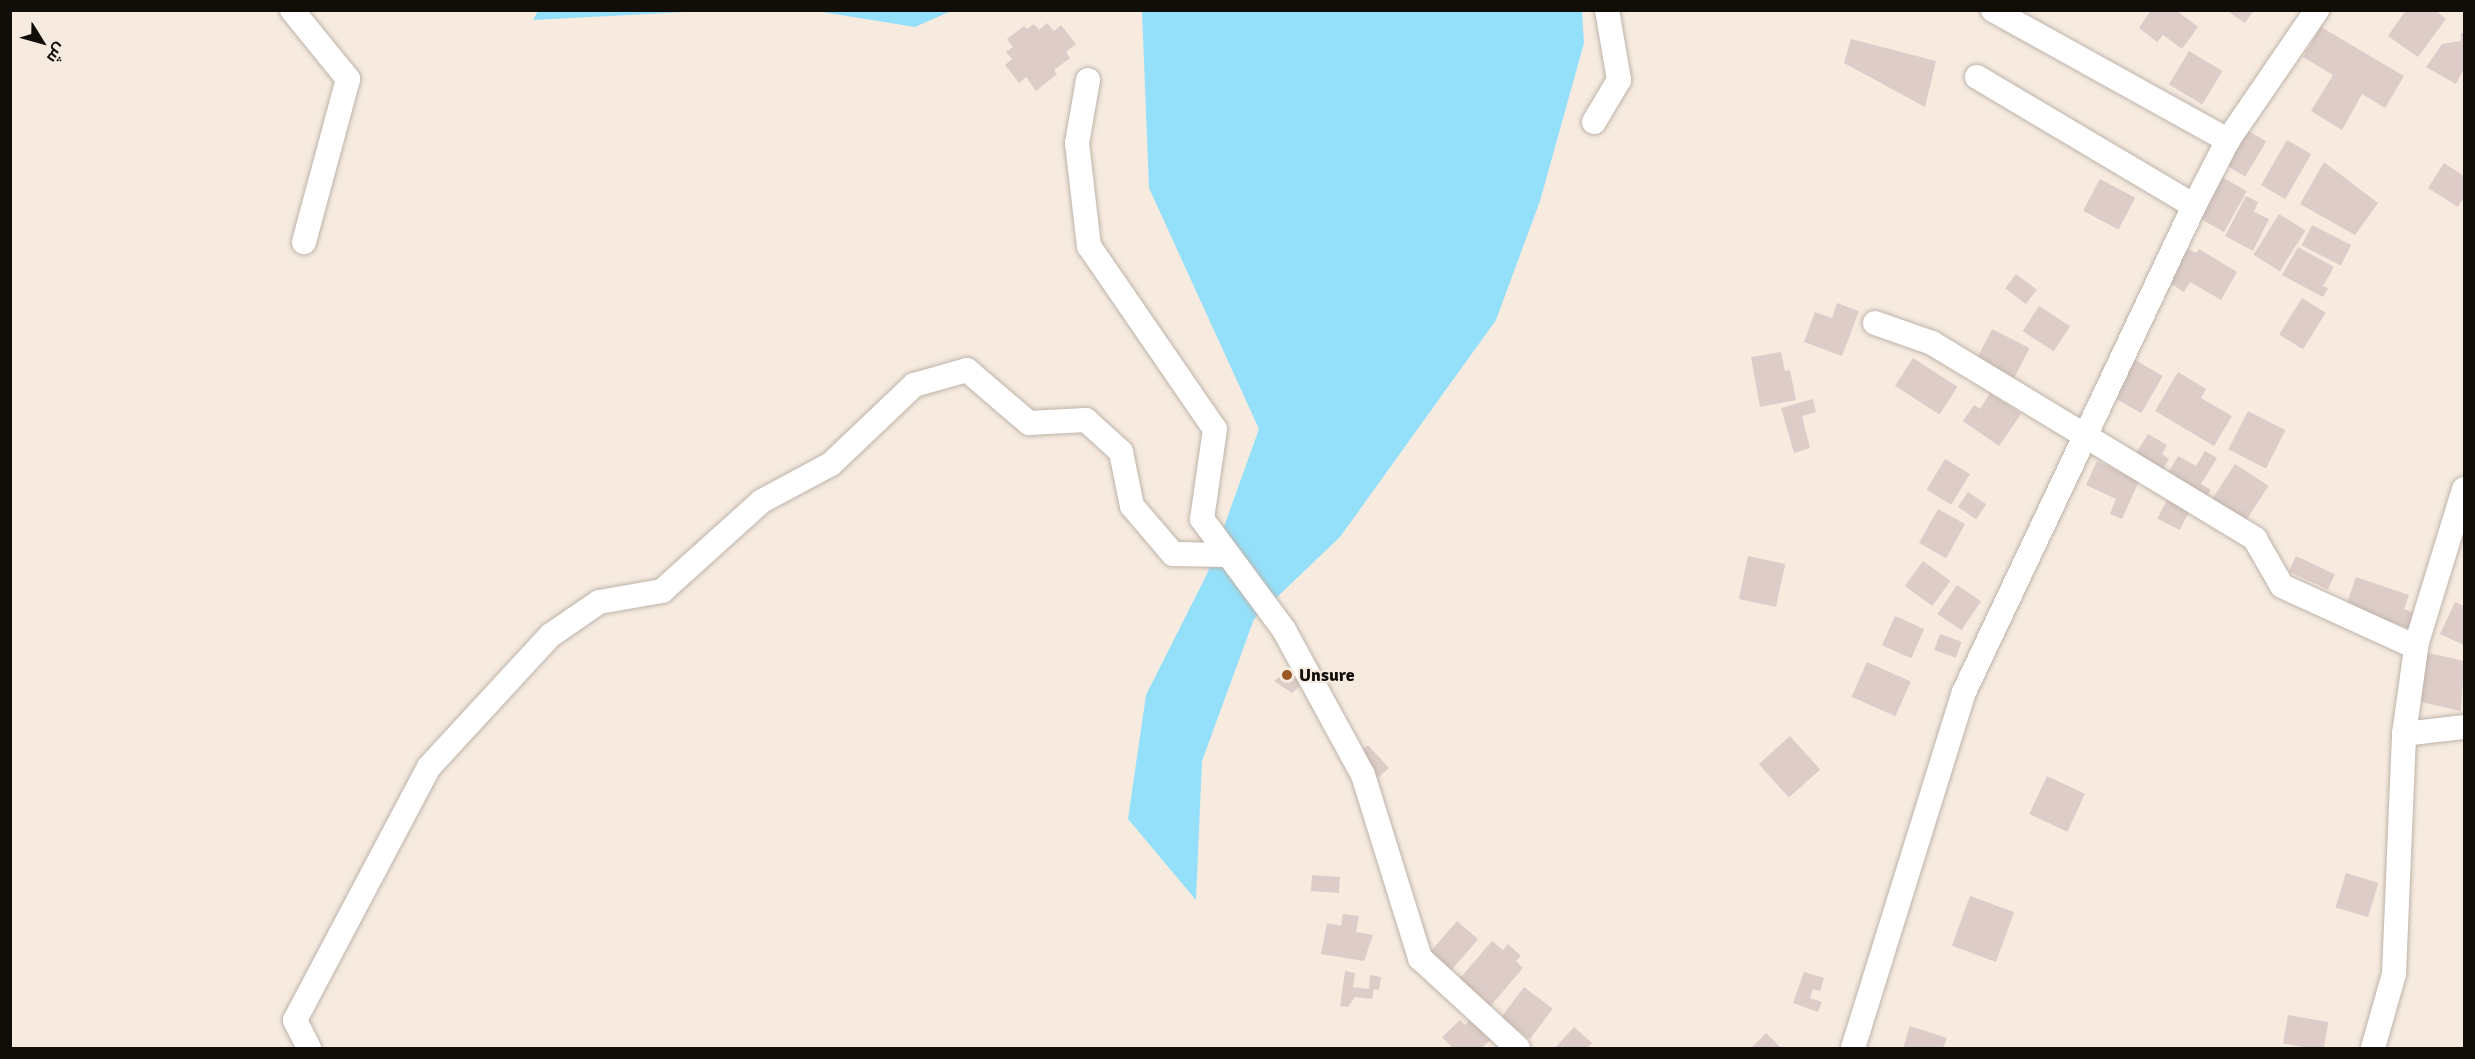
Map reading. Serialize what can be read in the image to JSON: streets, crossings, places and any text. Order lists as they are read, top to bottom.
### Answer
{
  "places": ["Unsure"],
  "north": "bottom right"
}
